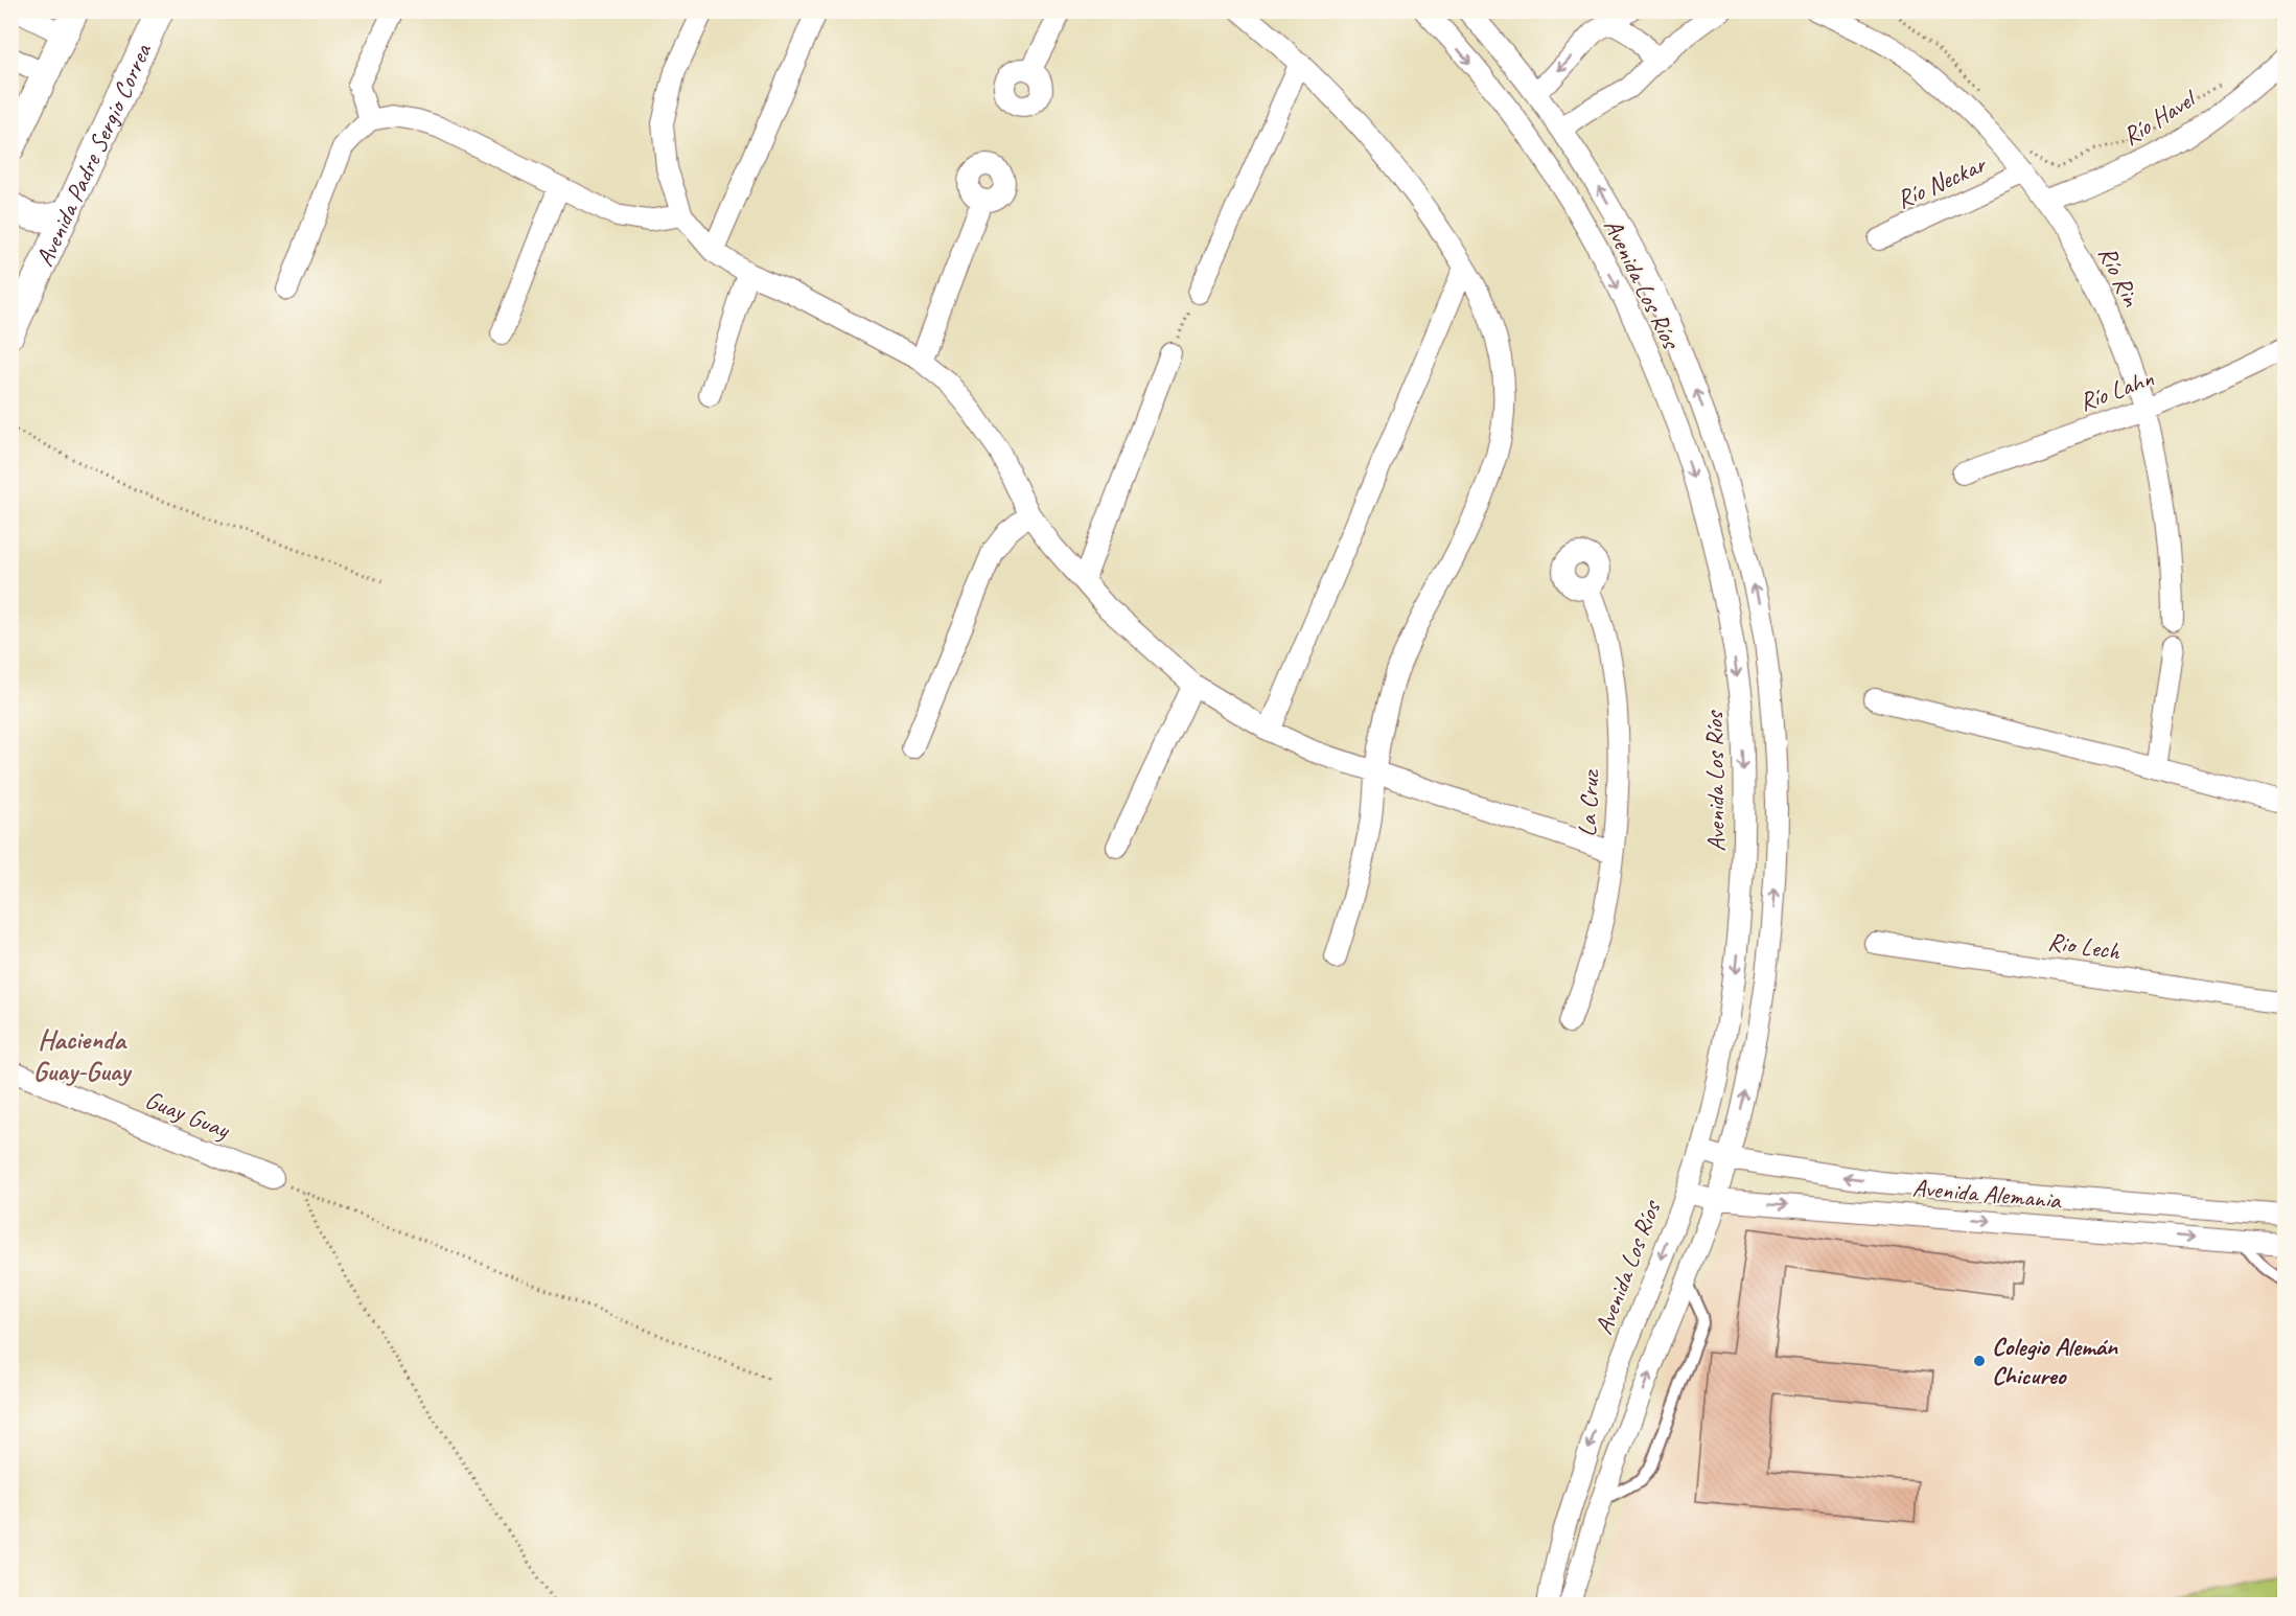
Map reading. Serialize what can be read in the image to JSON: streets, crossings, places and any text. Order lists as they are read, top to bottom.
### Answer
{
  "streets": {
    "street": [
      "Río Havel",
      "Avenida Padre Sergio Correa",
      "Río Neckar",
      "Río Rin",
      "Avenida Los Ríos",
      "Río Lahn",
      "La Cruz",
      "Rio Lech",
      "Guay Guay",
      "Avenida Alemania"
    ]
  },
  "crossings": [
    ["Río Havel", "Río Rin"],
    ["Río Neckar", "Río Rin"],
    ["Río Rin", "Río Lahn"],
    ["Avenida Los Ríos", "Avenida Alemania"]
  ],
  "districts": ["Hacienda Guay-Guay"],
  "places": ["Colegio Alemán Chicureo"]
}
